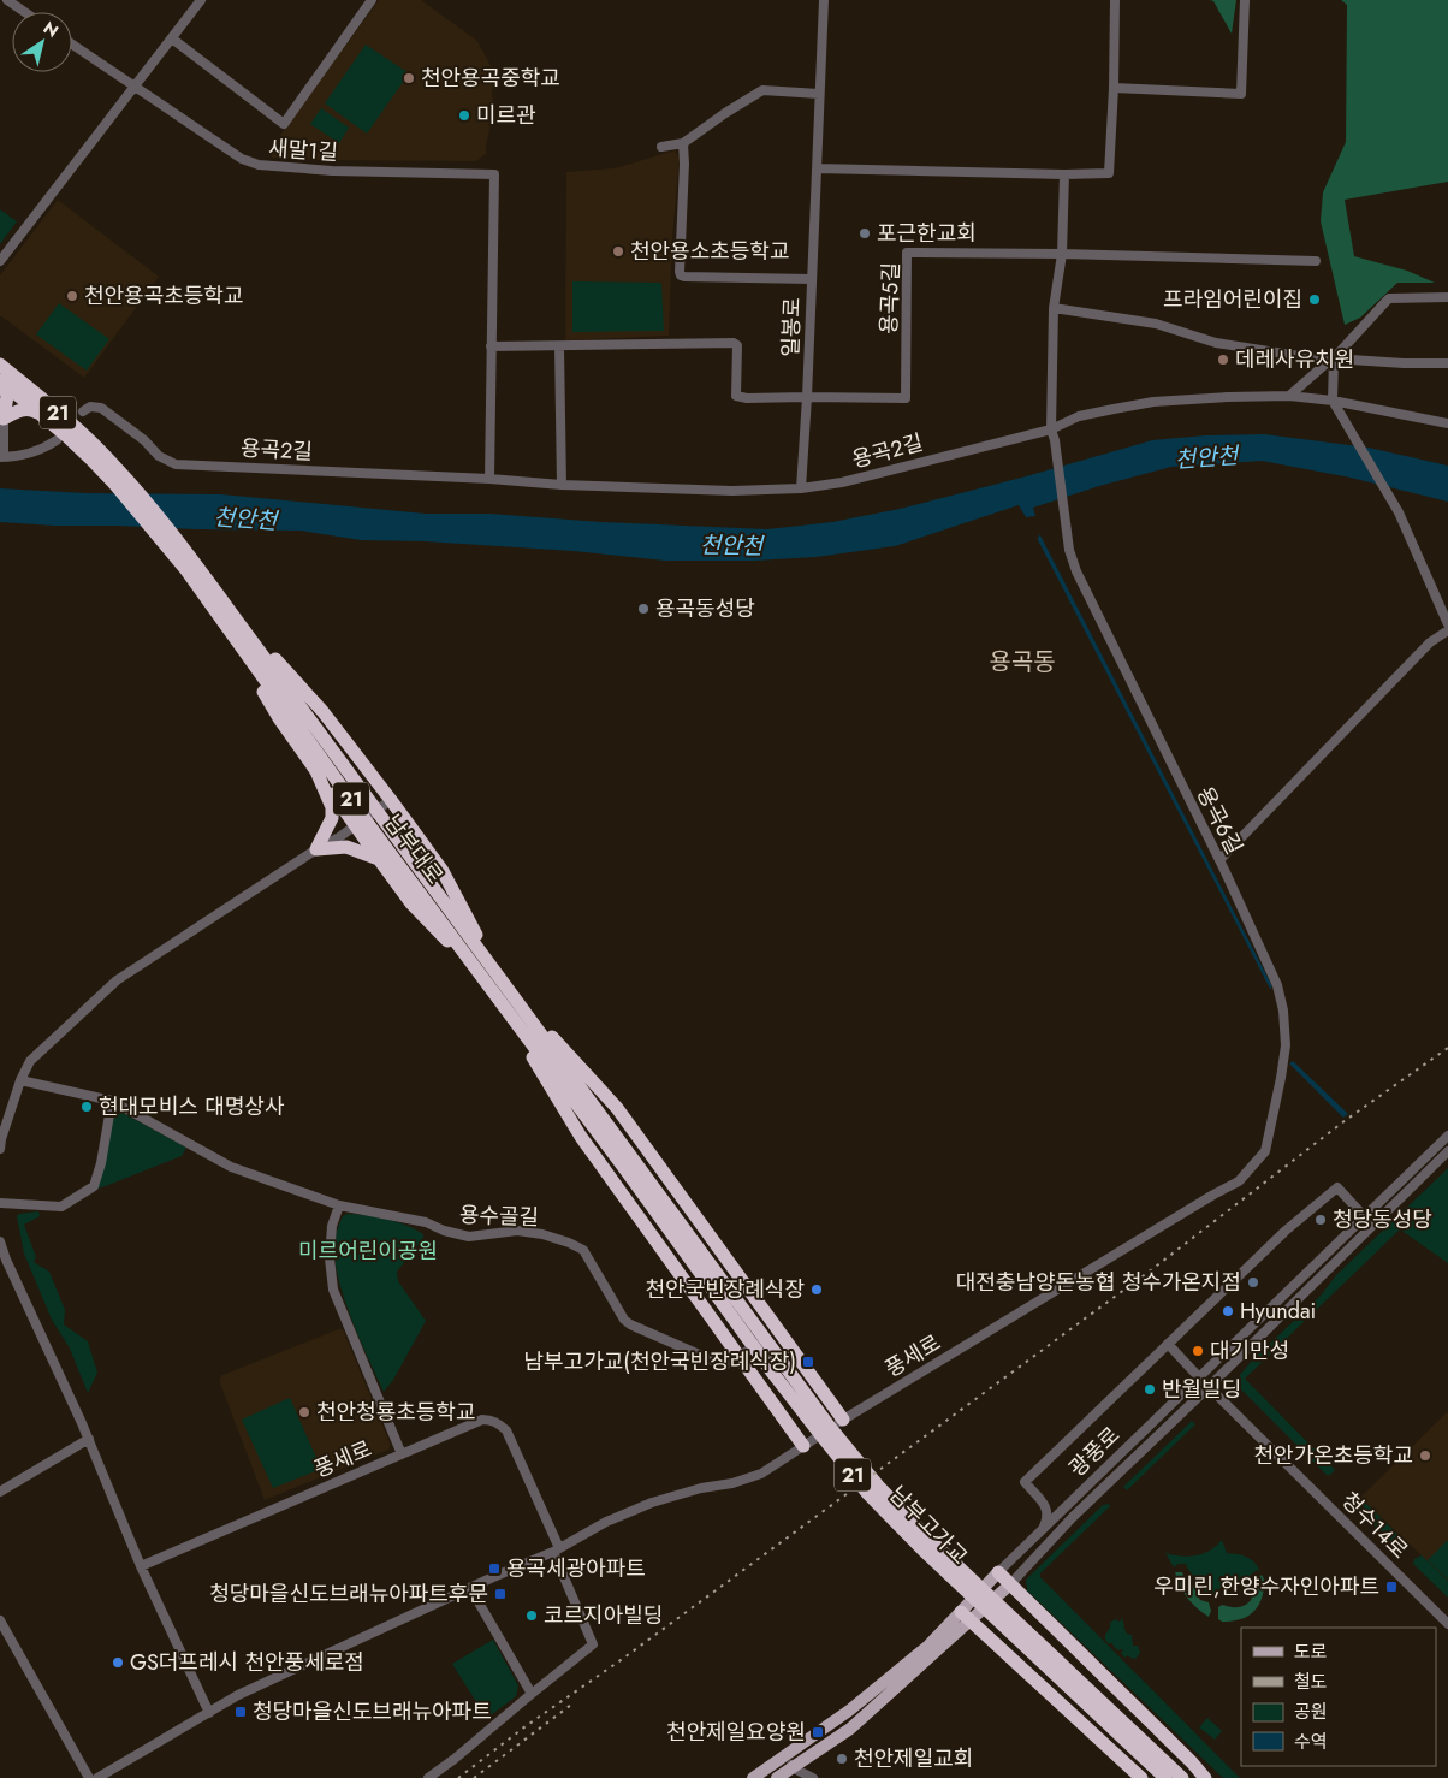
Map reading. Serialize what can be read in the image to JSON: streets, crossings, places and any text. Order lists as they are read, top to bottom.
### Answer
{
  "streets": {
    "highway": ["21", "남부대로", "남부고가교"],
    "main road": ["광풍로"],
    "street": [
      "새말1길",
      "용곡5길",
      "일봉로",
      "용곡2길",
      "용곡6길",
      "용수골길",
      "풍세로",
      "청수14로"
    ]
  },
  "crossings": [
    ["용곡5길", "일봉로"],
    ["일봉로", "용곡2길"],
    ["21", "남부대로"],
    ["21", "남부고가교"],
    ["용곡2길", "용곡6길"],
    ["용곡6길", "풍세로"],
    ["남부대로", "남부고가교"],
    ["광풍로", "청수14로"]
  ],
  "districts": ["용곡동"],
  "water": ["천안천"],
  "parks": ["미르어린이공원"],
  "places": {
    "other": [
      "천안용곡중학교",
      "미르관",
      "포근한교회",
      "천안용소초등학교",
      "천안용곡초등학교",
      "프라임어린이집",
      "데레사유치원",
      "용곡동성당",
      "현대모비스 대명상사",
      "청당동성당",
      "대전충남양돈농협 청수가온지점",
      "천안국빈장례식장",
      "Hyundai",
      "대기만성",
      "반월빌딩",
      "천안청룡초등학교",
      "천안가온초등학교",
      "코르지아빌딩",
      "GS더프레시 천안풍세로점",
      "천안제일교회"
    ],
    "transit": [
      "남부고가교(천안국빈장례식장)",
      "용곡세광아파트",
      "우미린,한양수자인아파트",
      "청당마을신도브래뉴아파트후문",
      "청당마을신도브래뉴아파트",
      "천안제일요양원"
    ]
  },
  "legend": [
    "도로",
    "철도",
    "공원",
    "수역"
  ],
  "north": "top right"
}
